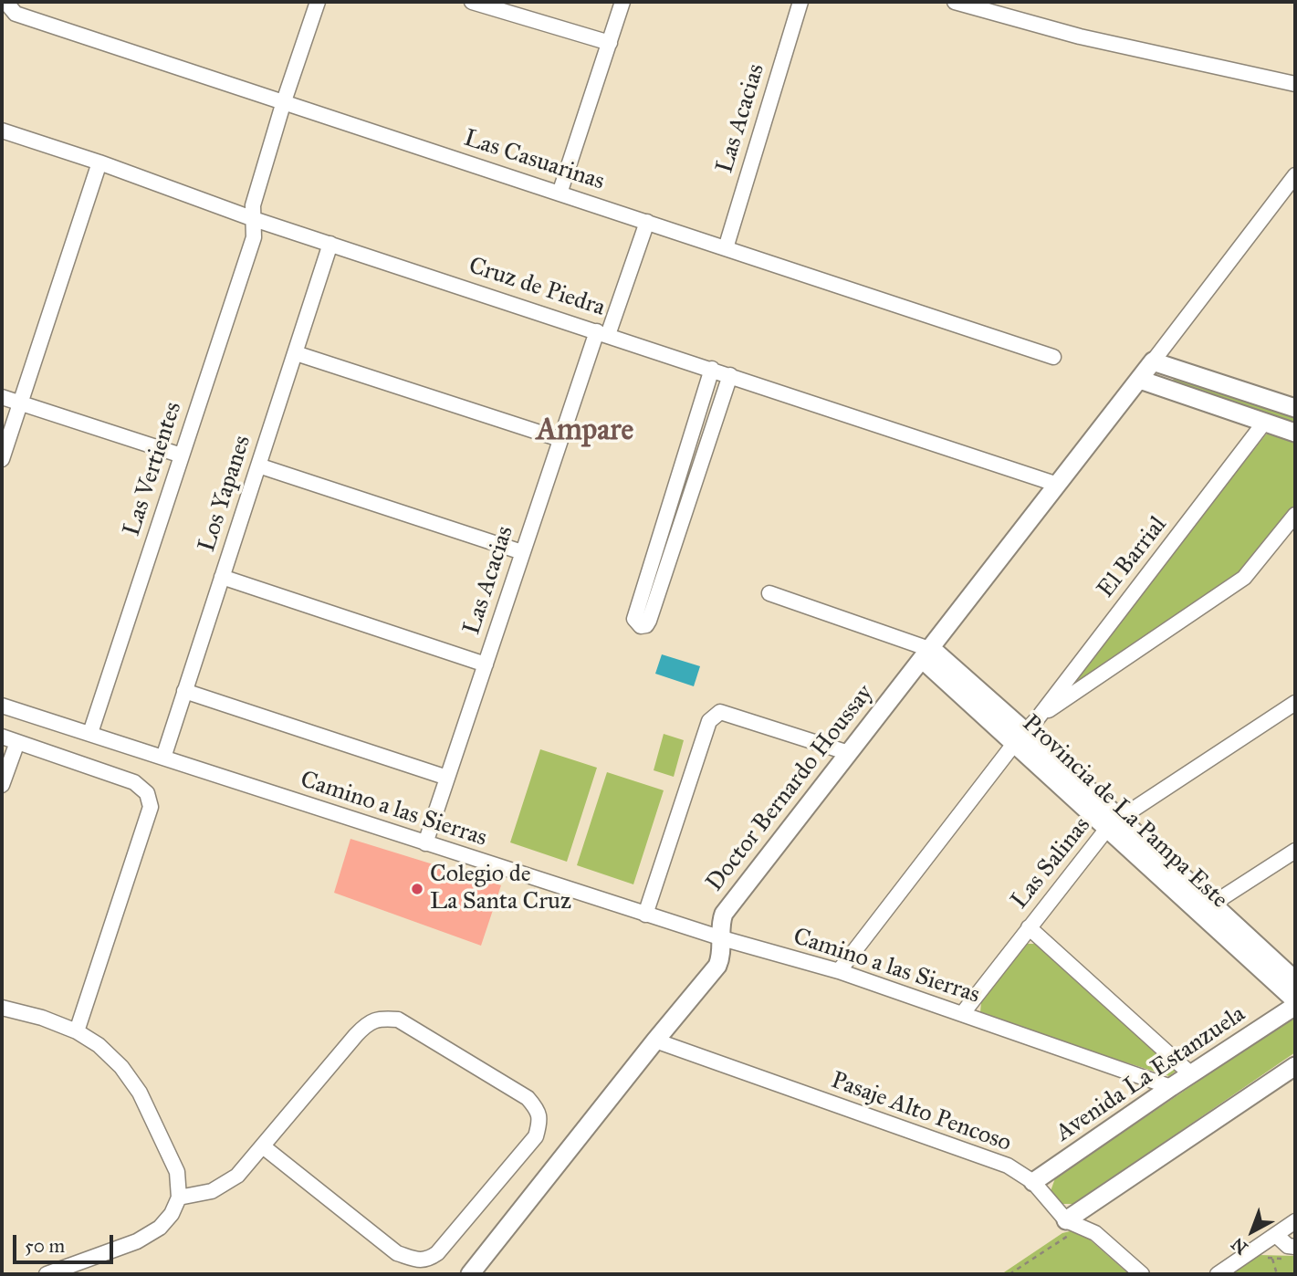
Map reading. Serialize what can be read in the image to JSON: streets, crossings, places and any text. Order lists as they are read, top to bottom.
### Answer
{
  "streets": {
    "street": [
      "Las Acacias",
      "Las Casuarinas",
      "Cruz de Piedra",
      "Las Vertientes",
      "Los Yapanes",
      "El Barrial",
      "Doctor Bernardo Houssay",
      "Camino a las Sierras",
      "Provincia de La Pampa Este",
      "Las Salinas",
      "Avenida La Estanzuela",
      "Pasaje Alto Pencoso"
    ]
  },
  "crossings": [
    ["Las Acacias", "Las Casuarinas"],
    ["Las Acacias", "Cruz de Piedra"],
    ["Las Acacias", "Camino a las Sierras"],
    ["Las Casuarinas", "Las Vertientes"],
    ["Cruz de Piedra", "Las Vertientes"],
    ["Cruz de Piedra", "Los Yapanes"],
    ["Cruz de Piedra", "Doctor Bernardo Houssay"],
    ["Las Vertientes", "Camino a las Sierras"],
    ["Los Yapanes", "Camino a las Sierras"],
    ["El Barrial", "Camino a las Sierras"],
    ["El Barrial", "Provincia de La Pampa Este"],
    ["Doctor Bernardo Houssay", "Camino a las Sierras"],
    ["Doctor Bernardo Houssay", "Provincia de La Pampa Este"],
    ["Doctor Bernardo Houssay", "Pasaje Alto Pencoso"],
    ["Camino a las Sierras", "Las Salinas"],
    ["Camino a las Sierras", "Avenida La Estanzuela"],
    ["Provincia de La Pampa Este", "Las Salinas"],
    ["Avenida La Estanzuela", "Pasaje Alto Pencoso"]
  ],
  "districts": ["Ampare"],
  "places": ["Colegio de La Santa Cruz"],
  "scale_bar": "50 m",
  "north": "bottom left"
}
